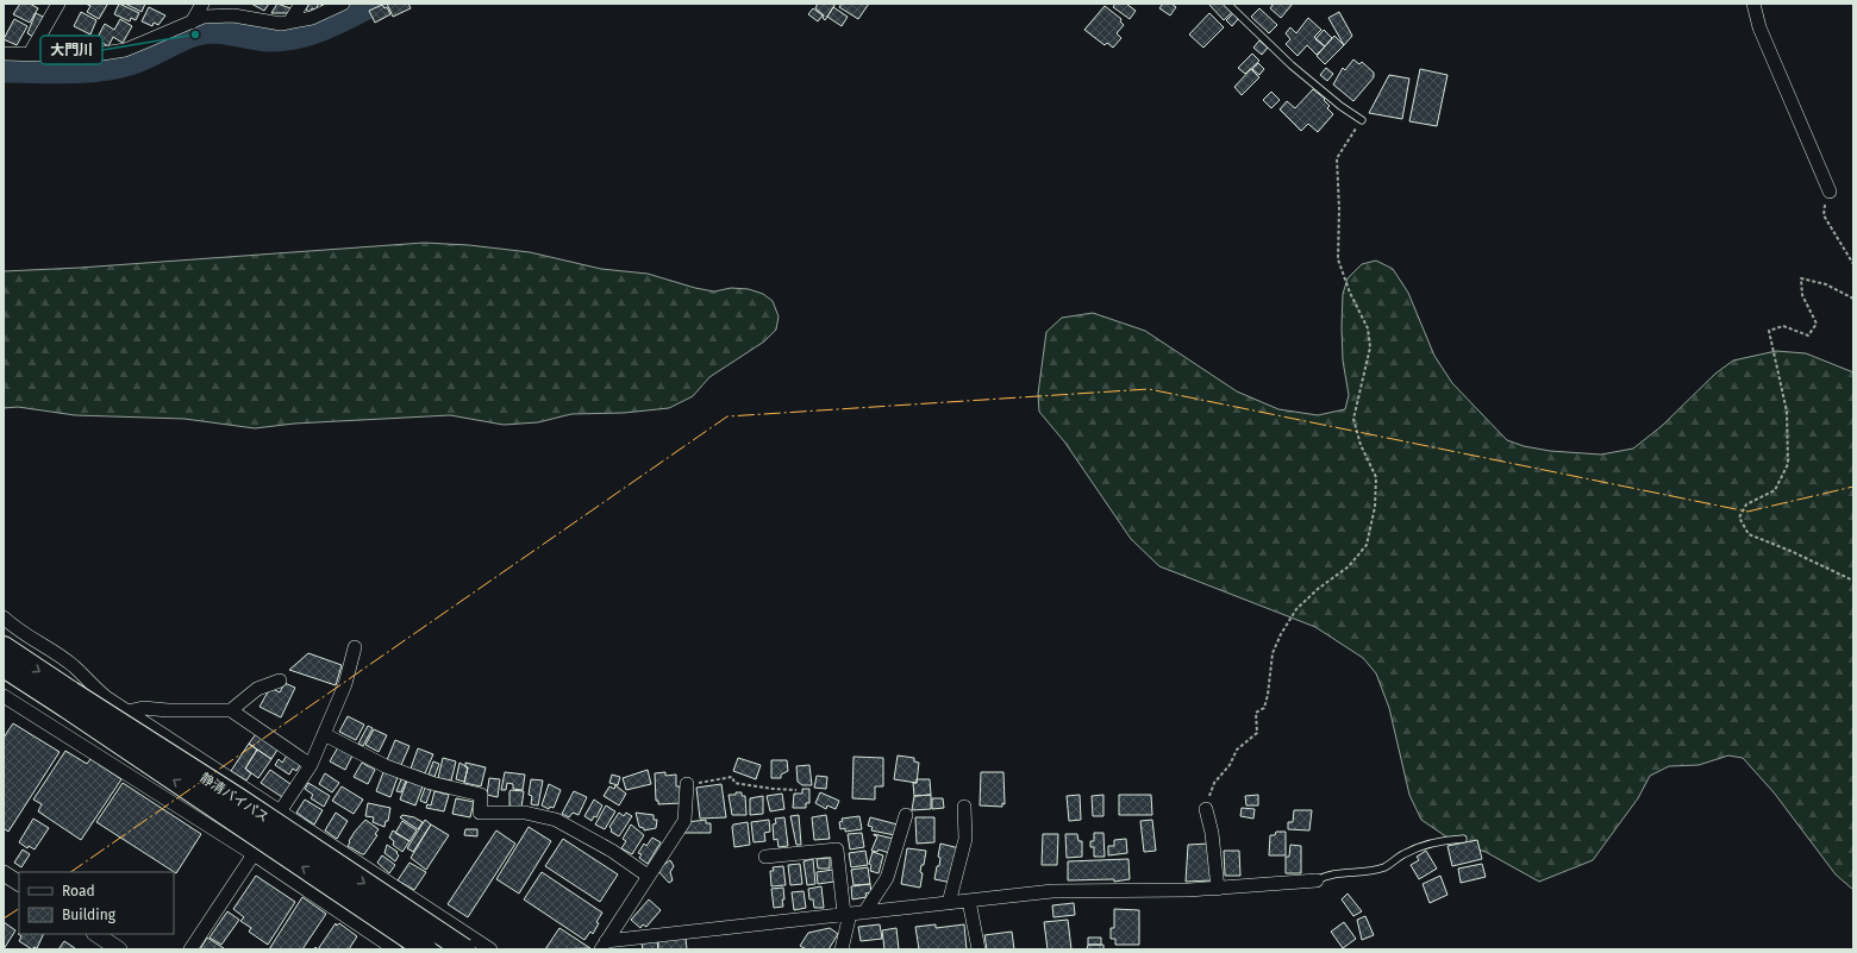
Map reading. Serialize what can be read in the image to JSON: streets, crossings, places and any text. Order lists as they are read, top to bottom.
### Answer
{
  "streets": {
    "highway": ["静清バイパス"]
  },
  "places": ["大門川"],
  "legend": ["Road", "Building"]
}
